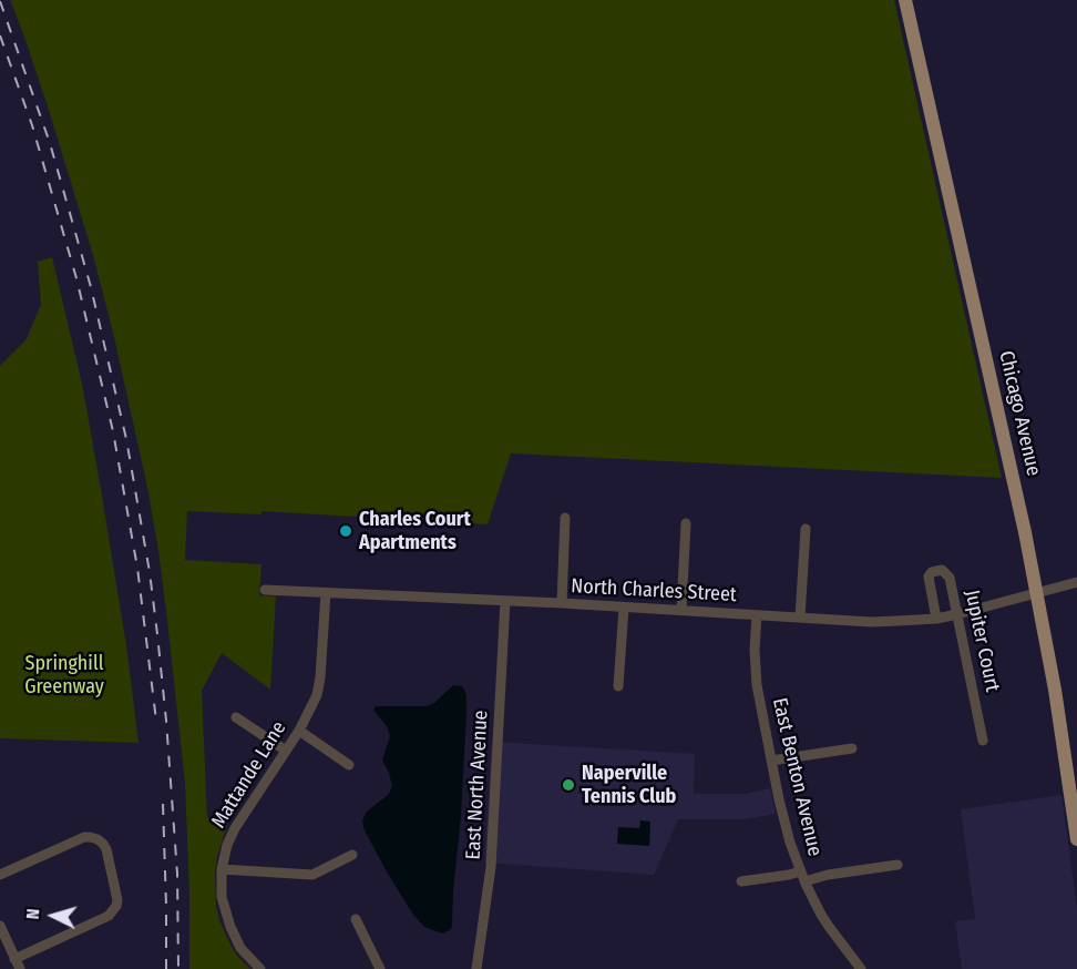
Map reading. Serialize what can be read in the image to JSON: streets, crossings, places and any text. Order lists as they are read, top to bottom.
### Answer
{
  "streets": {
    "main road": ["Chicago Avenue"],
    "street": [
      "North Charles Street",
      "Jupiter Court",
      "Mattande Lane",
      "East Benton Avenue",
      "East North Avenue"
    ]
  },
  "crossings": [
    ["Chicago Avenue", "North Charles Street"],
    ["North Charles Street", "Jupiter Court"],
    ["North Charles Street", "Mattande Lane"],
    ["North Charles Street", "East Benton Avenue"],
    ["North Charles Street", "East North Avenue"]
  ],
  "parks": ["Springhill Greenway"],
  "places": ["Charles Court Apartments", "Naperville Tennis Club"],
  "north": "left"
}
